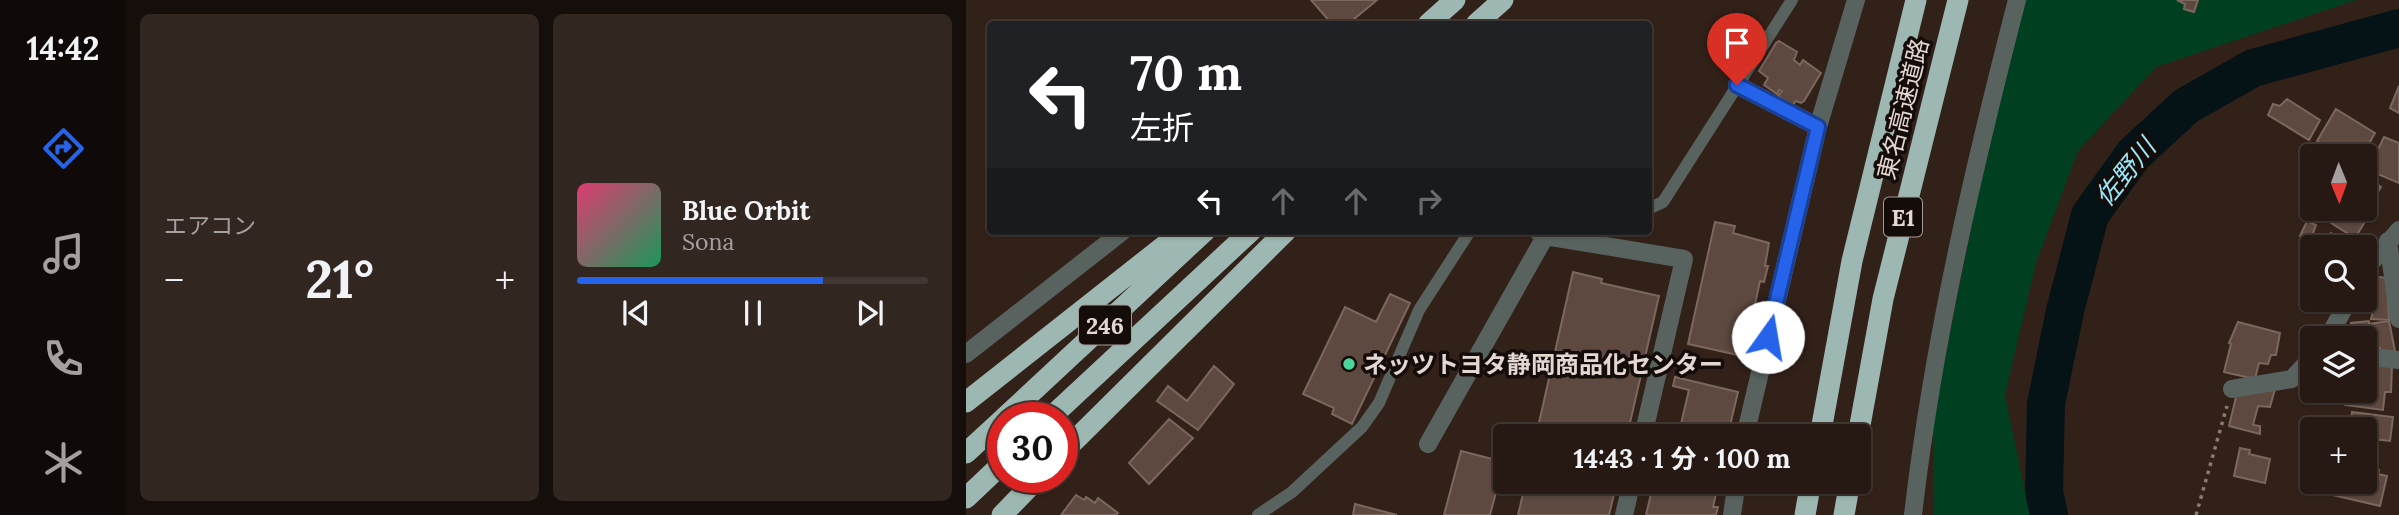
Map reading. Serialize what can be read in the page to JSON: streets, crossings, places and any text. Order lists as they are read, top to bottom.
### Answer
{
  "streets": {
    "highway": ["東名高速道路", "E1", "246"]
  },
  "water": ["佐野川"],
  "places": ["ネッツトヨタ静岡商品化センター"],
  "north": "bottom",
  "page": {
    "tabs": "14:42",
    "tile": "エアコン",
    "turn": ["70 m", "左折"],
    "map_buttons": "+",
    "song": ["Blue Orbit", "Sona"],
    "heat": ["−", "21°", "+"],
    "limit": "30",
    "trip": "14:43 · 1 分 · 100 m"
  }
}
